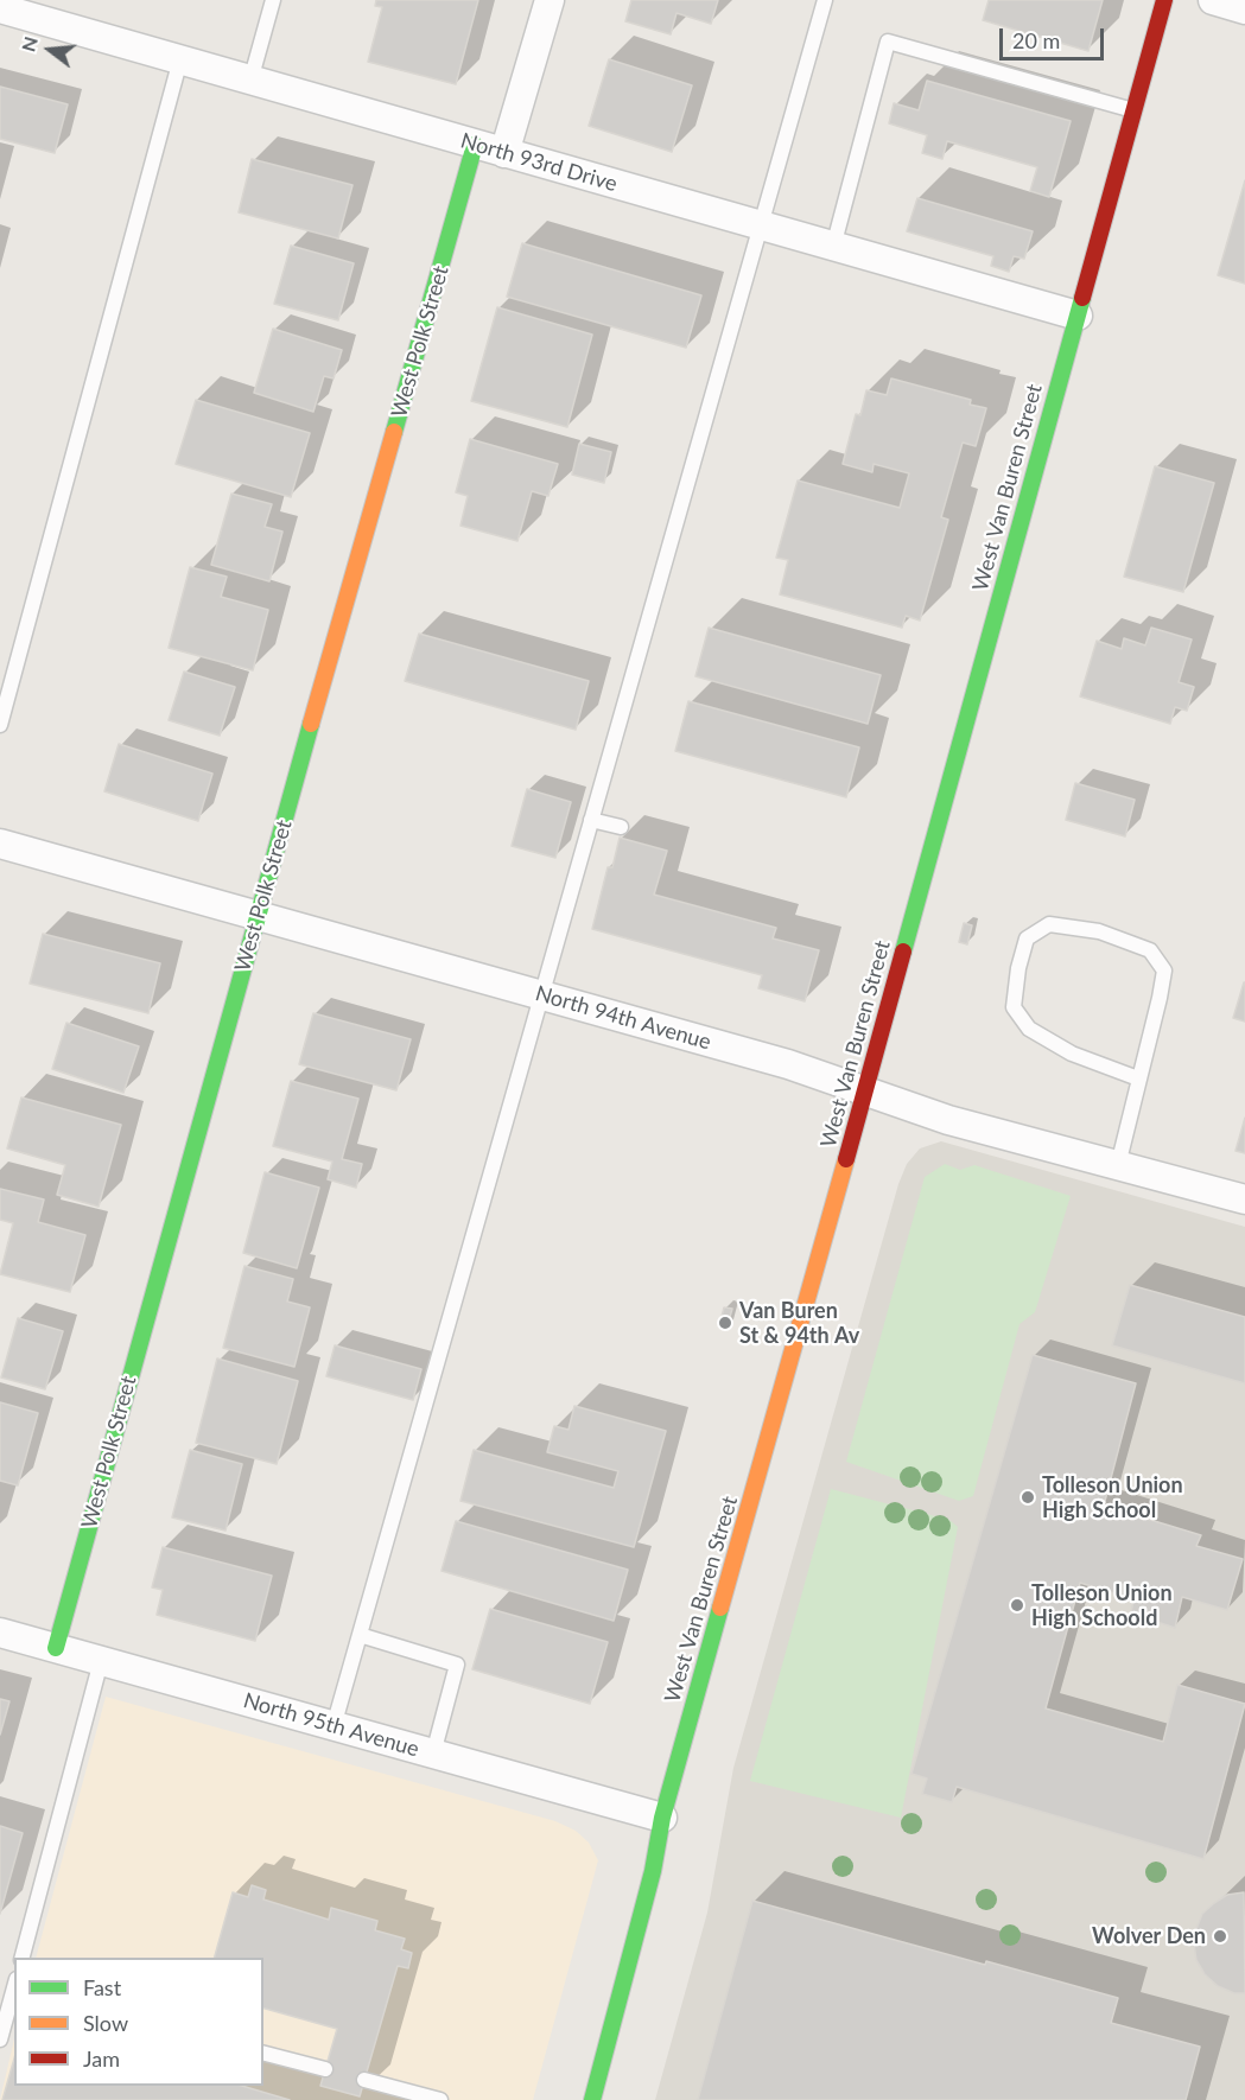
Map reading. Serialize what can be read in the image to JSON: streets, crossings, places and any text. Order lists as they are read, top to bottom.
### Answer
{
  "streets": {
    "main road": ["West Polk Street", "West Van Buren Street"],
    "street": ["North 93rd Drive", "North 94th Avenue", "North 95th Avenue"]
  },
  "crossings": [
    ["North 93rd Drive", "West Polk Street"],
    ["North 93rd Drive", "West Van Buren Street"],
    ["West Polk Street", "North 94th Avenue"],
    ["West Polk Street", "North 95th Avenue"],
    ["West Van Buren Street", "North 94th Avenue"],
    ["West Van Buren Street", "North 95th Avenue"]
  ],
  "places": [
    "Van Buren St & 94th Av",
    "Tolleson Union High School",
    "Tolleson Union High Schoold",
    "Wolver Den"
  ],
  "legend": ["Fast", "Slow", "Jam"],
  "scale_bar": "20 m",
  "north": "left"
}
